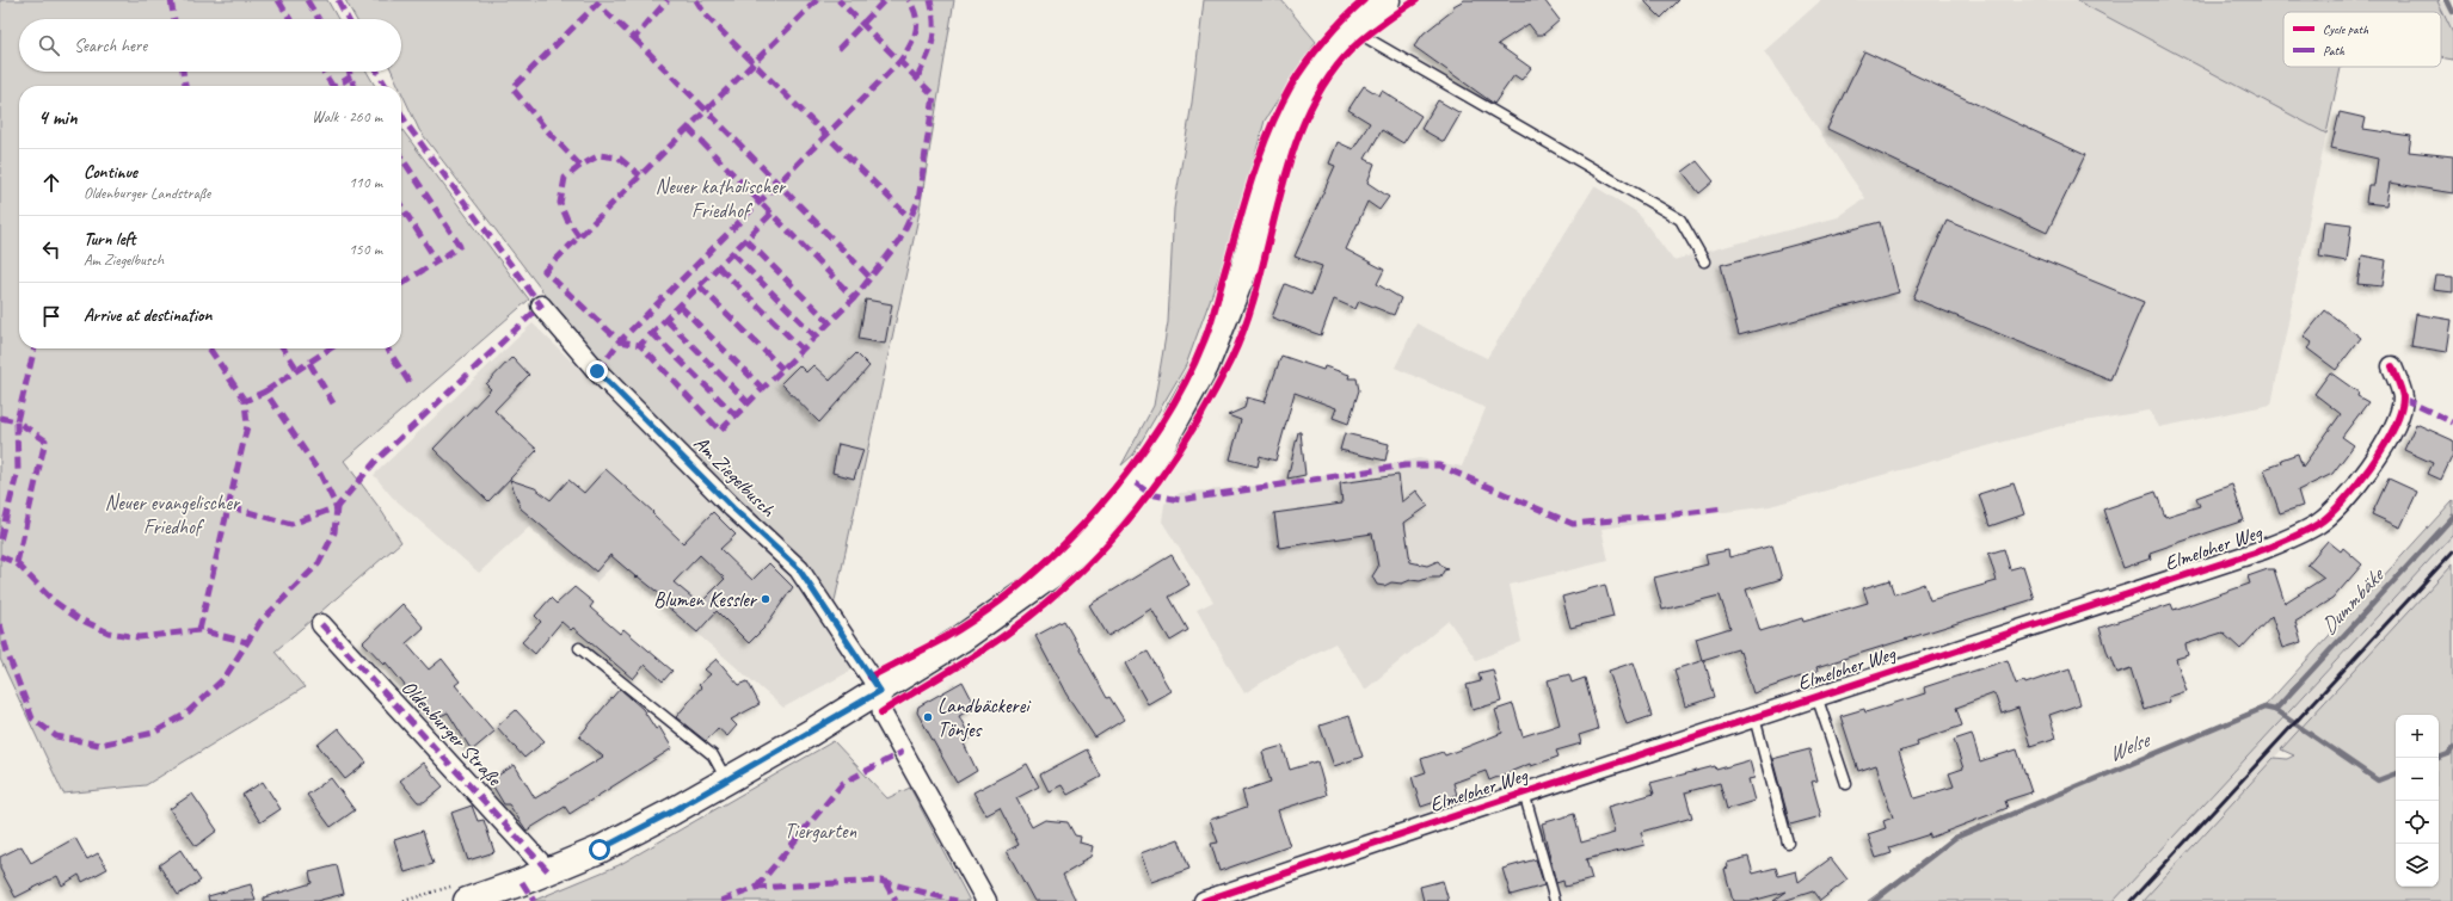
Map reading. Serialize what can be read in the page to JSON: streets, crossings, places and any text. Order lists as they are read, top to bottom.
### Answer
{
  "streets": {
    "street": ["Am Ziegelbusch", "Elmeloher Weg", "Oldenburger Straße"]
  },
  "water": ["Dummbäke", "Welse"],
  "parks": ["Neuer katholischer Friedhof", "Neuer evangelischer Friedhof", "Tiergarten"],
  "places": ["Blumen Kessler", "Landbäckerei Tönjes"],
  "legend": ["Cycle path", "Path"],
  "page": {
    "search": "Search here",
    "heading": ["4 min", "Walk · 260 m"],
    "list": [
      ["Continue", "Oldenburger Landstraße", "110 m"],
      ["Turn left", "Am Ziegelbusch", "150 m"],
      "Arrive at destination"
    ],
    "map_buttons": ["+", "−"]
  }
}
